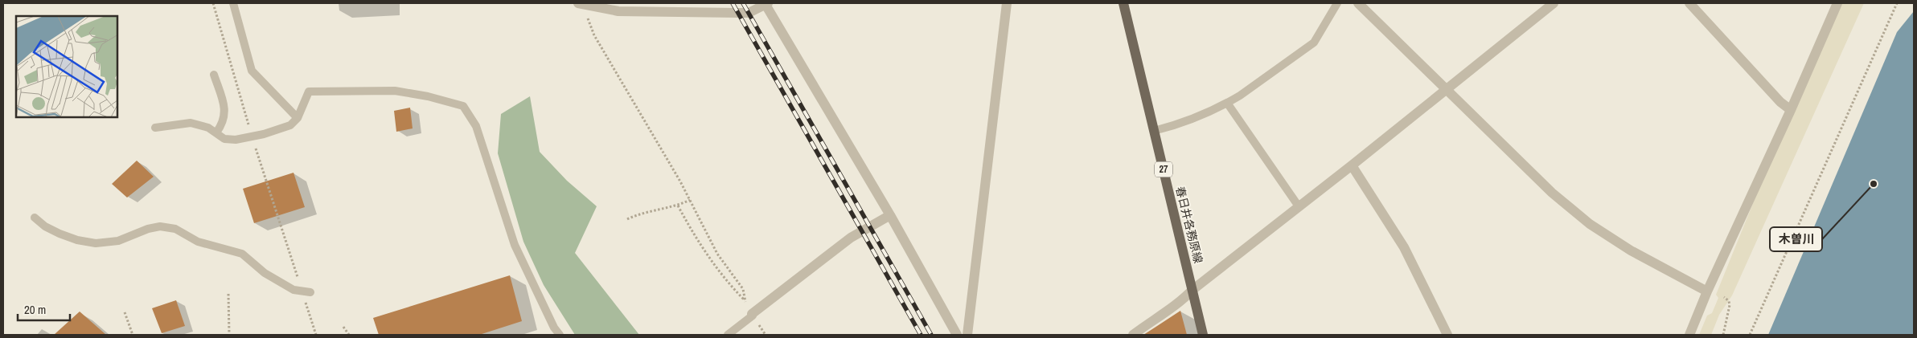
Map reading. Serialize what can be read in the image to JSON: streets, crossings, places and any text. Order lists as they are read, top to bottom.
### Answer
{
  "streets": {
    "main road": ["27", "春日井各務原線"]
  },
  "places": ["木曽川"],
  "scale_bar": "20 m"
}
